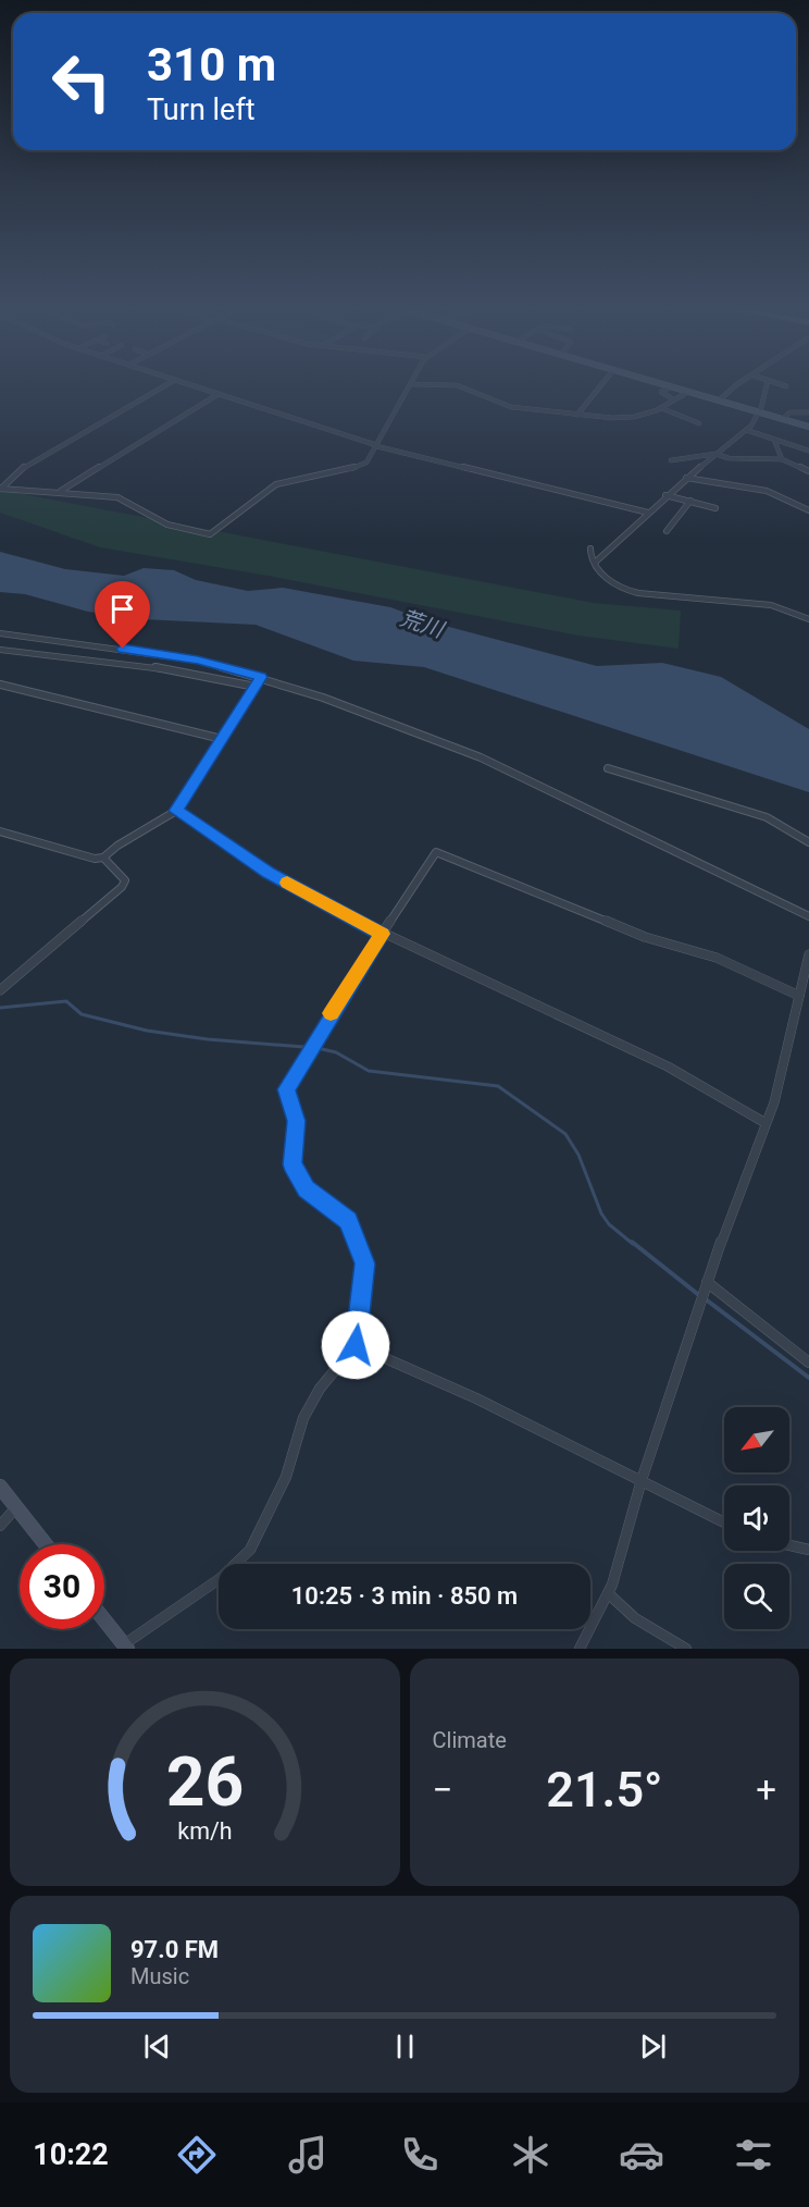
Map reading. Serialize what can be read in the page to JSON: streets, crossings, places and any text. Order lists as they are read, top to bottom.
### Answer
{
  "water": ["荒川"],
  "north": "bottom left",
  "page": {
    "turn": ["310 m", "Turn left"],
    "limit": "30",
    "trip": "10:25 · 3 min · 850 m",
    "tile": "Climate",
    "heat": ["−", "21.5°", "+"],
    "song": ["97.0 FM", "Music"],
    "tabs": "10:22",
    "gauge": ["26", "km/h"]
  }
}
